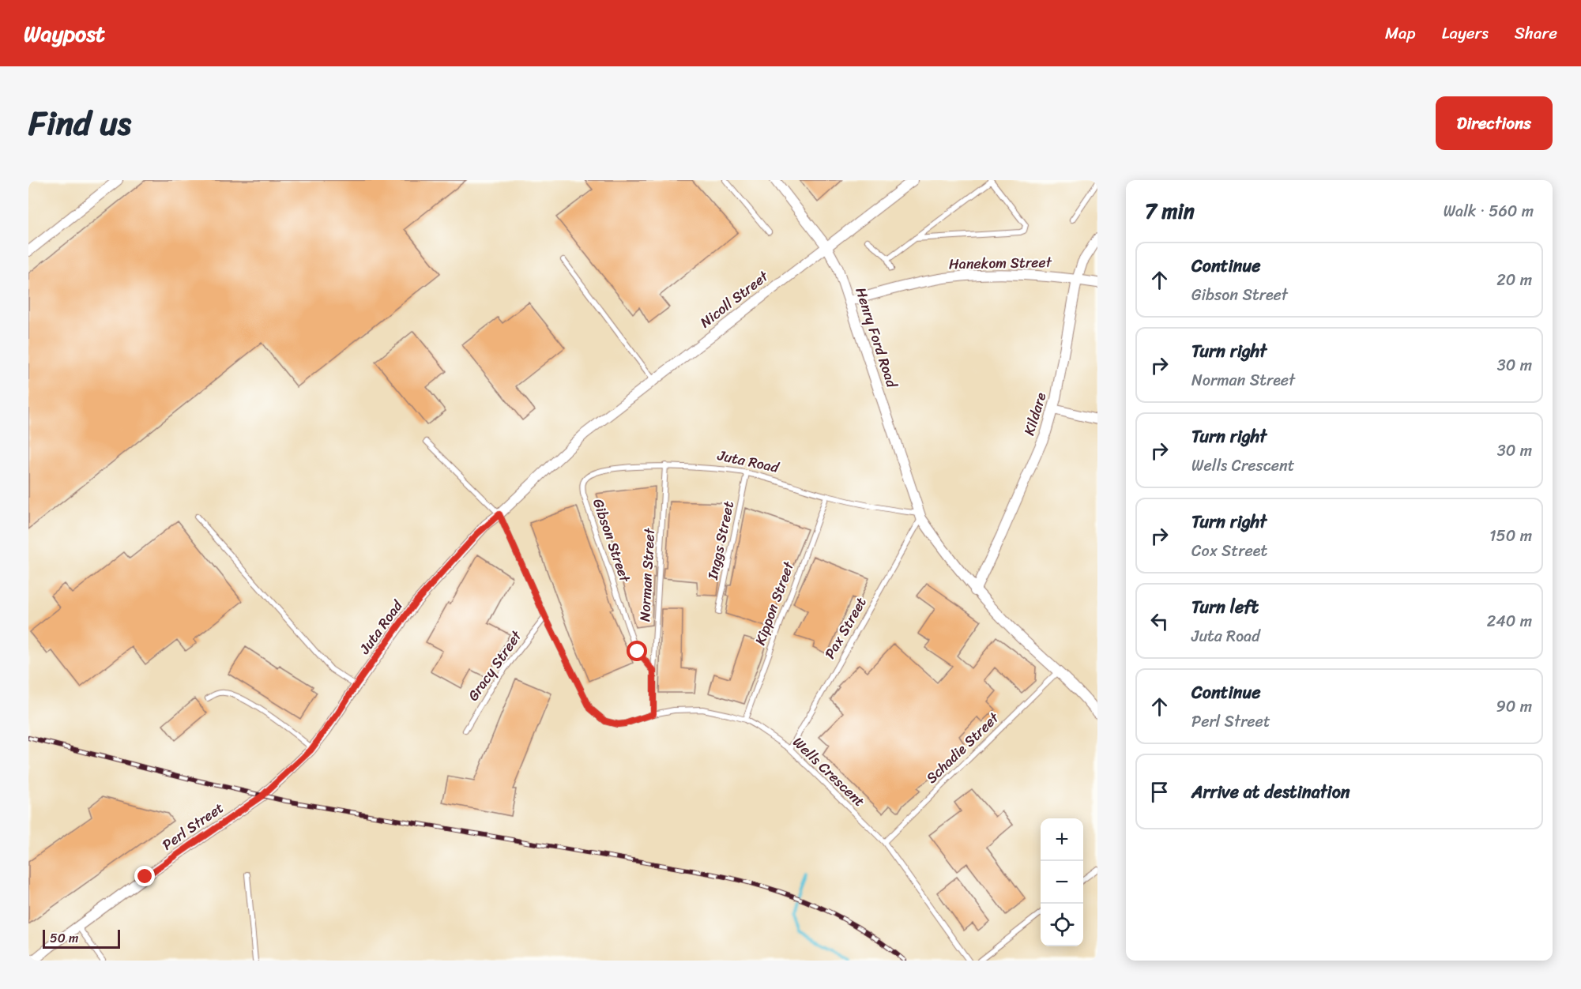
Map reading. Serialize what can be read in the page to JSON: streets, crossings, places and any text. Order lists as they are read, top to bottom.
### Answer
{
  "streets": {
    "street": [
      "Hanekom Street",
      "Nicoll Street",
      "Henry Ford Road",
      "Kildare",
      "Juta Road",
      "Perl Street"
    ],
    "lane": [
      "Gibson Street",
      "Inggs Street",
      "Norman Street",
      "Kippon Street",
      "Pax Street",
      "Gracy Street",
      "Schadie Street",
      "Wells Crescent"
    ]
  },
  "crossings": [
    ["Hanekom Street", "Henry Ford Road"],
    ["Hanekom Street", "Kildare"],
    ["Nicoll Street", "Henry Ford Road"],
    ["Nicoll Street", "Juta Road"],
    ["Henry Ford Road", "Juta Road"],
    ["Henry Ford Road", "Pax Street"],
    ["Juta Road", "Gibson Street"],
    ["Juta Road", "Inggs Street"],
    ["Juta Road", "Norman Street"],
    ["Juta Road", "Kippon Street"],
    ["Juta Road", "Pax Street"],
    ["Juta Road", "Perl Street"],
    ["Gibson Street", "Norman Street"],
    ["Norman Street", "Wells Crescent"],
    ["Kippon Street", "Wells Crescent"],
    ["Pax Street", "Wells Crescent"],
    ["Gracy Street", "Wells Crescent"],
    ["Schadie Street", "Wells Crescent"]
  ],
  "scale_bar": "50 m",
  "page": {
    "header": "Waypost",
    "nav": ["Map", "Layers", "Share"],
    "title": "Find us",
    "buttons": "Directions",
    "heading": ["7 min", "Walk · 560 m"],
    "list": [
      ["Continue", "Gibson Street", "20 m"],
      ["Turn right", "Norman Street", "30 m"],
      ["Turn right", "Wells Crescent", "30 m"],
      ["Turn right", "Cox Street", "150 m"],
      ["Turn left", "Juta Road", "240 m"],
      ["Continue", "Perl Street", "90 m"],
      "Arrive at destination"
    ],
    "map_buttons": ["+", "−"],
    "scale": "50 m"
  }
}
